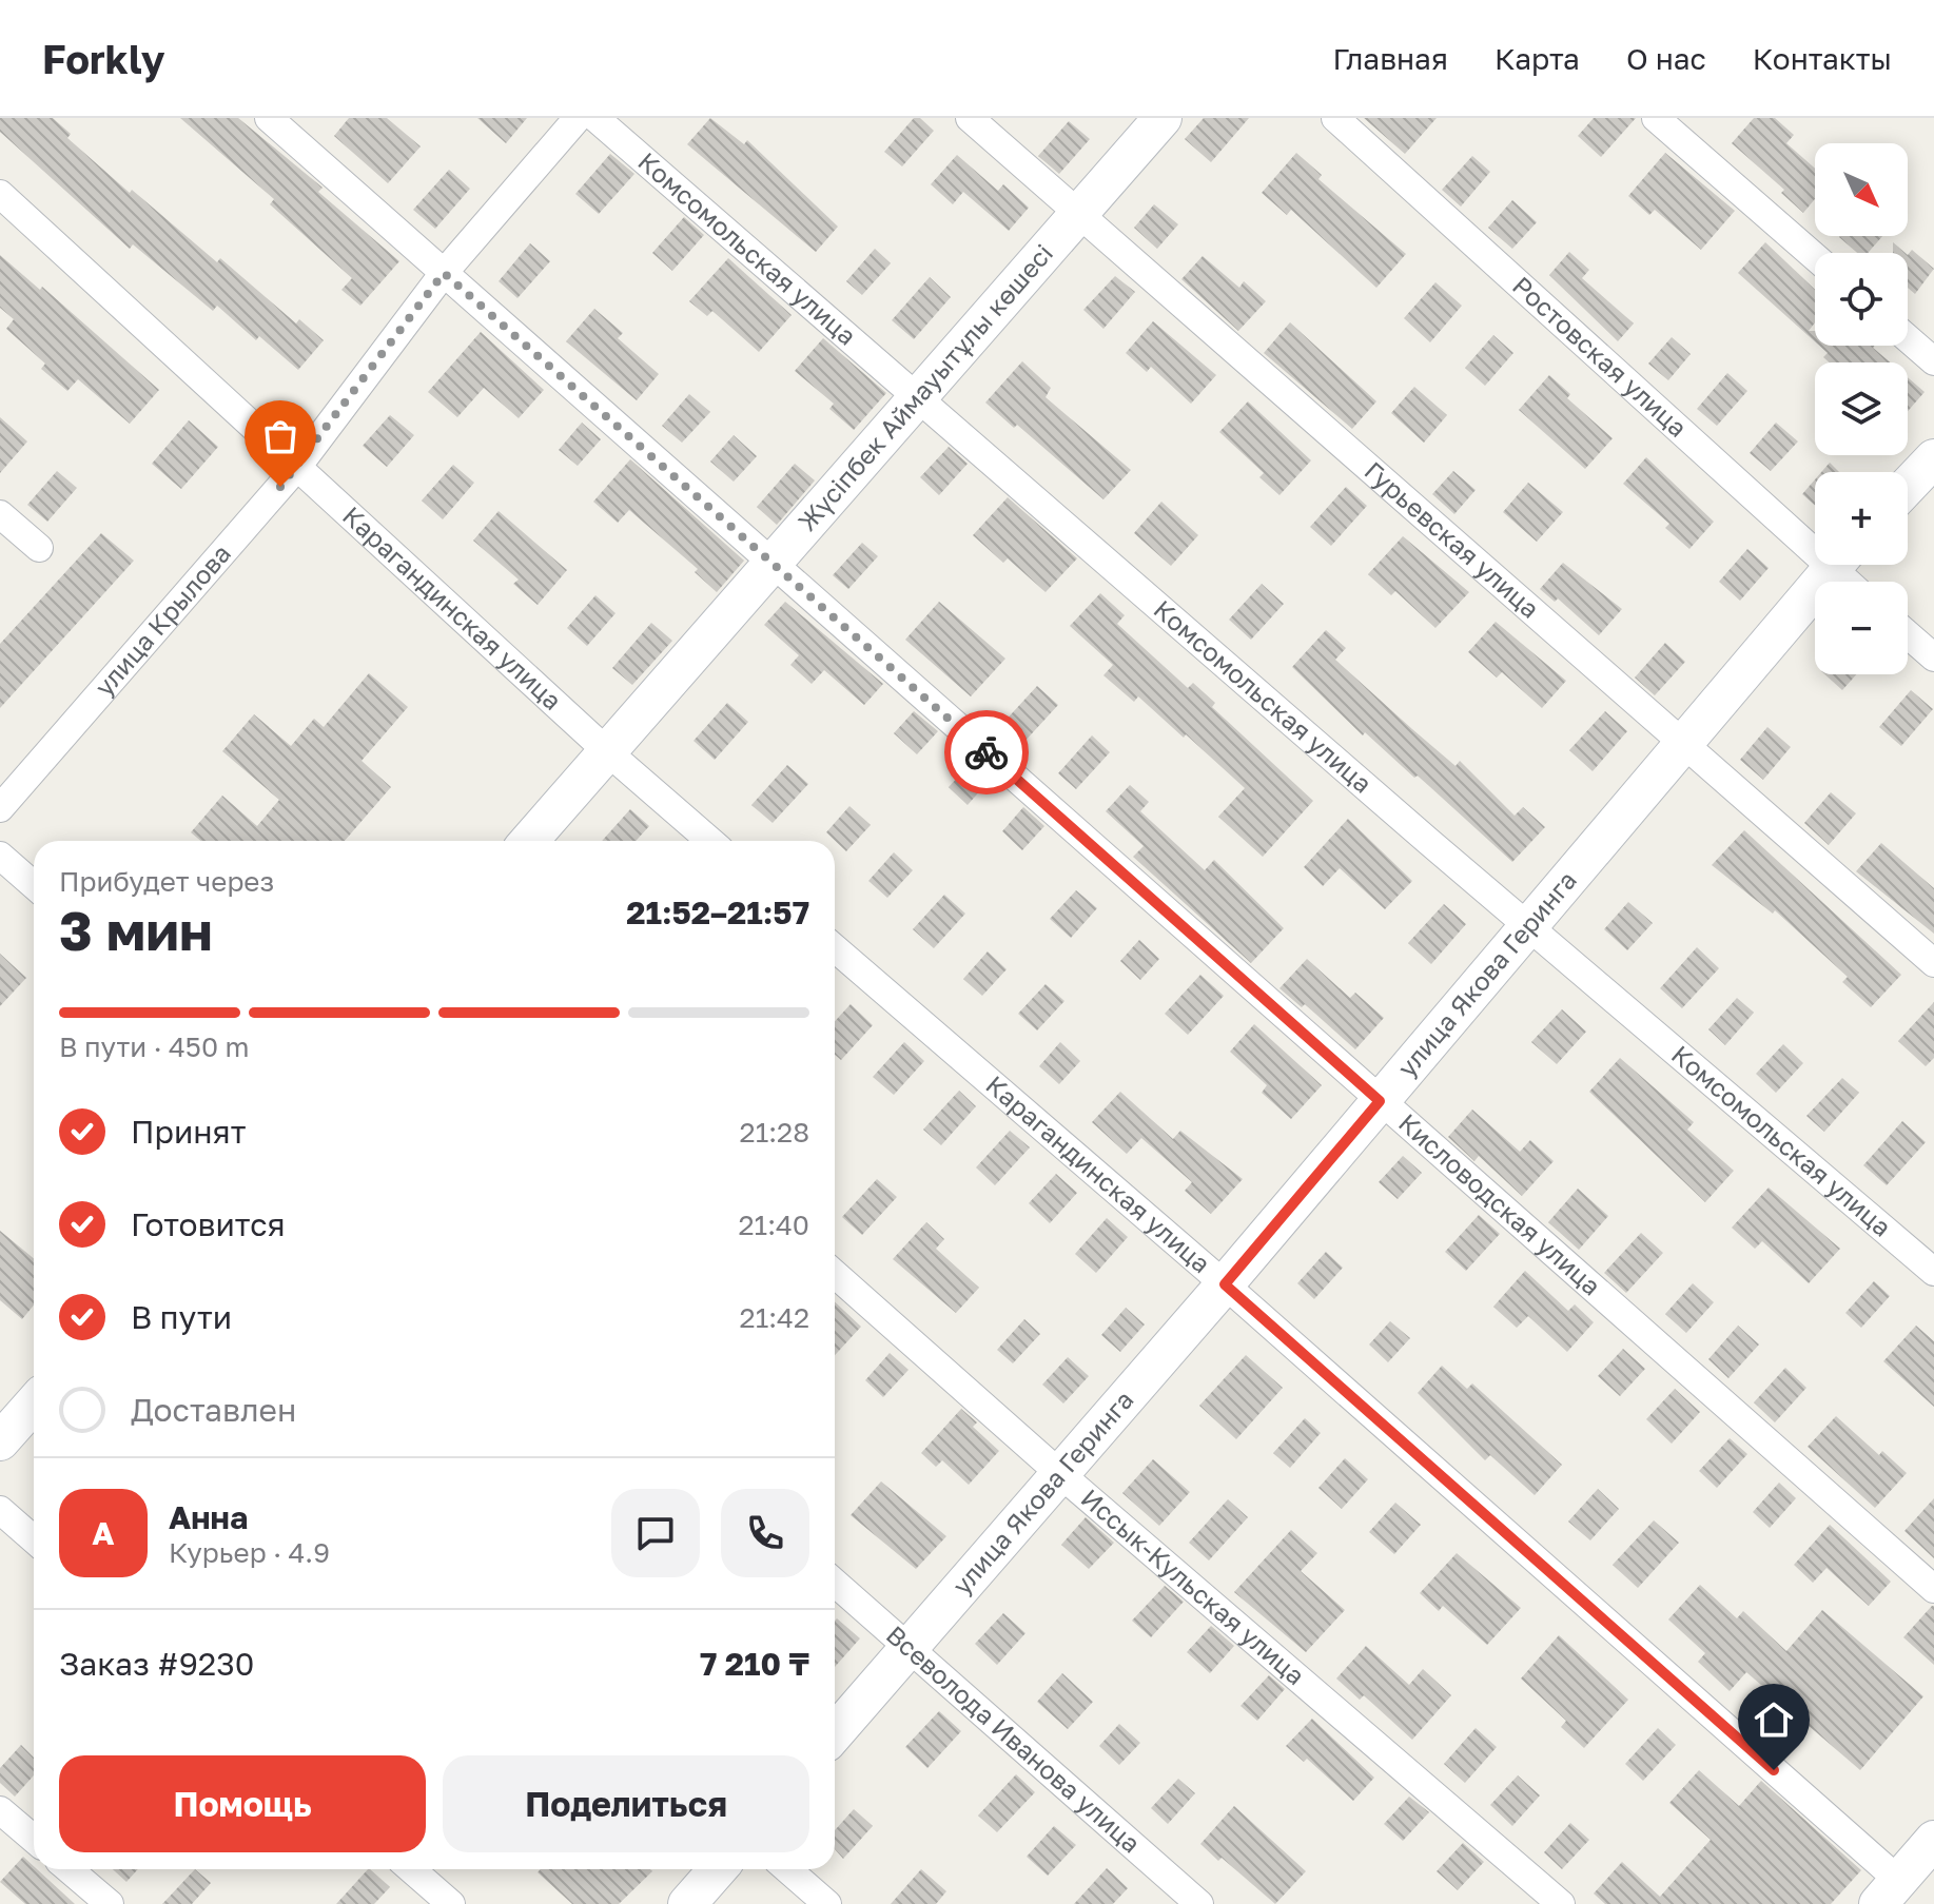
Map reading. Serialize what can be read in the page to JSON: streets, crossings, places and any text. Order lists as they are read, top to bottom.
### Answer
{
  "streets": {
    "street": [
      "Комсомольская улица",
      "Ростовская улица",
      "Жүсіпбек Аймауытұлы көшесі",
      "Гурьевская улица",
      "Карагандинская улица",
      "улица Крылова",
      "улица Якова Геринга",
      "Кисловодская улица",
      "Иссык-Кульская улица",
      "Всеволода Иванова улица"
    ]
  },
  "crossings": [
    ["Комсомольская улица", "Жүсіпбек Аймауытұлы көшесі"],
    ["Комсомольская улица", "улица Якова Геринга"],
    ["Жүсіпбек Аймауытұлы көшесі", "Гурьевская улица"],
    ["Жүсіпбек Аймауытұлы көшесі", "Карагандинская улица"],
    ["Жүсіпбек Аймауытұлы көшесі", "Кисловодская улица"],
    ["Гурьевская улица", "улица Якова Геринга"],
    ["Карагандинская улица", "улица Крылова"],
    ["Карагандинская улица", "улица Якова Геринга"],
    ["улица Крылова", "Кисловодская улица"],
    ["улица Якова Геринга", "Кисловодская улица"],
    ["улица Якова Геринга", "Иссык-Кульская улица"],
    ["улица Якова Геринга", "Всеволода Иванова улица"]
  ],
  "north": "bottom right",
  "page": {
    "header": "Forkly",
    "nav": [
      "Главная",
      "Карта",
      "О нас",
      "Контакты"
    ],
    "map_buttons": ["+", "−"],
    "heading": ["3 мин", "Прибудет через", "21:52–21:57"],
    "panel": [
      "Анна",
      "Курьер · 4.9",
      "Заказ #9230",
      "7 210 ₸"
    ],
    "bar": "В пути · 450 m",
    "list": [
      ["Принят", "21:28"],
      ["Готовится", "21:40"],
      ["В пути", "21:42"],
      "Доставлен"
    ],
    "round": "А",
    "buttons": ["Помощь", "Поделиться"]
  }
}
